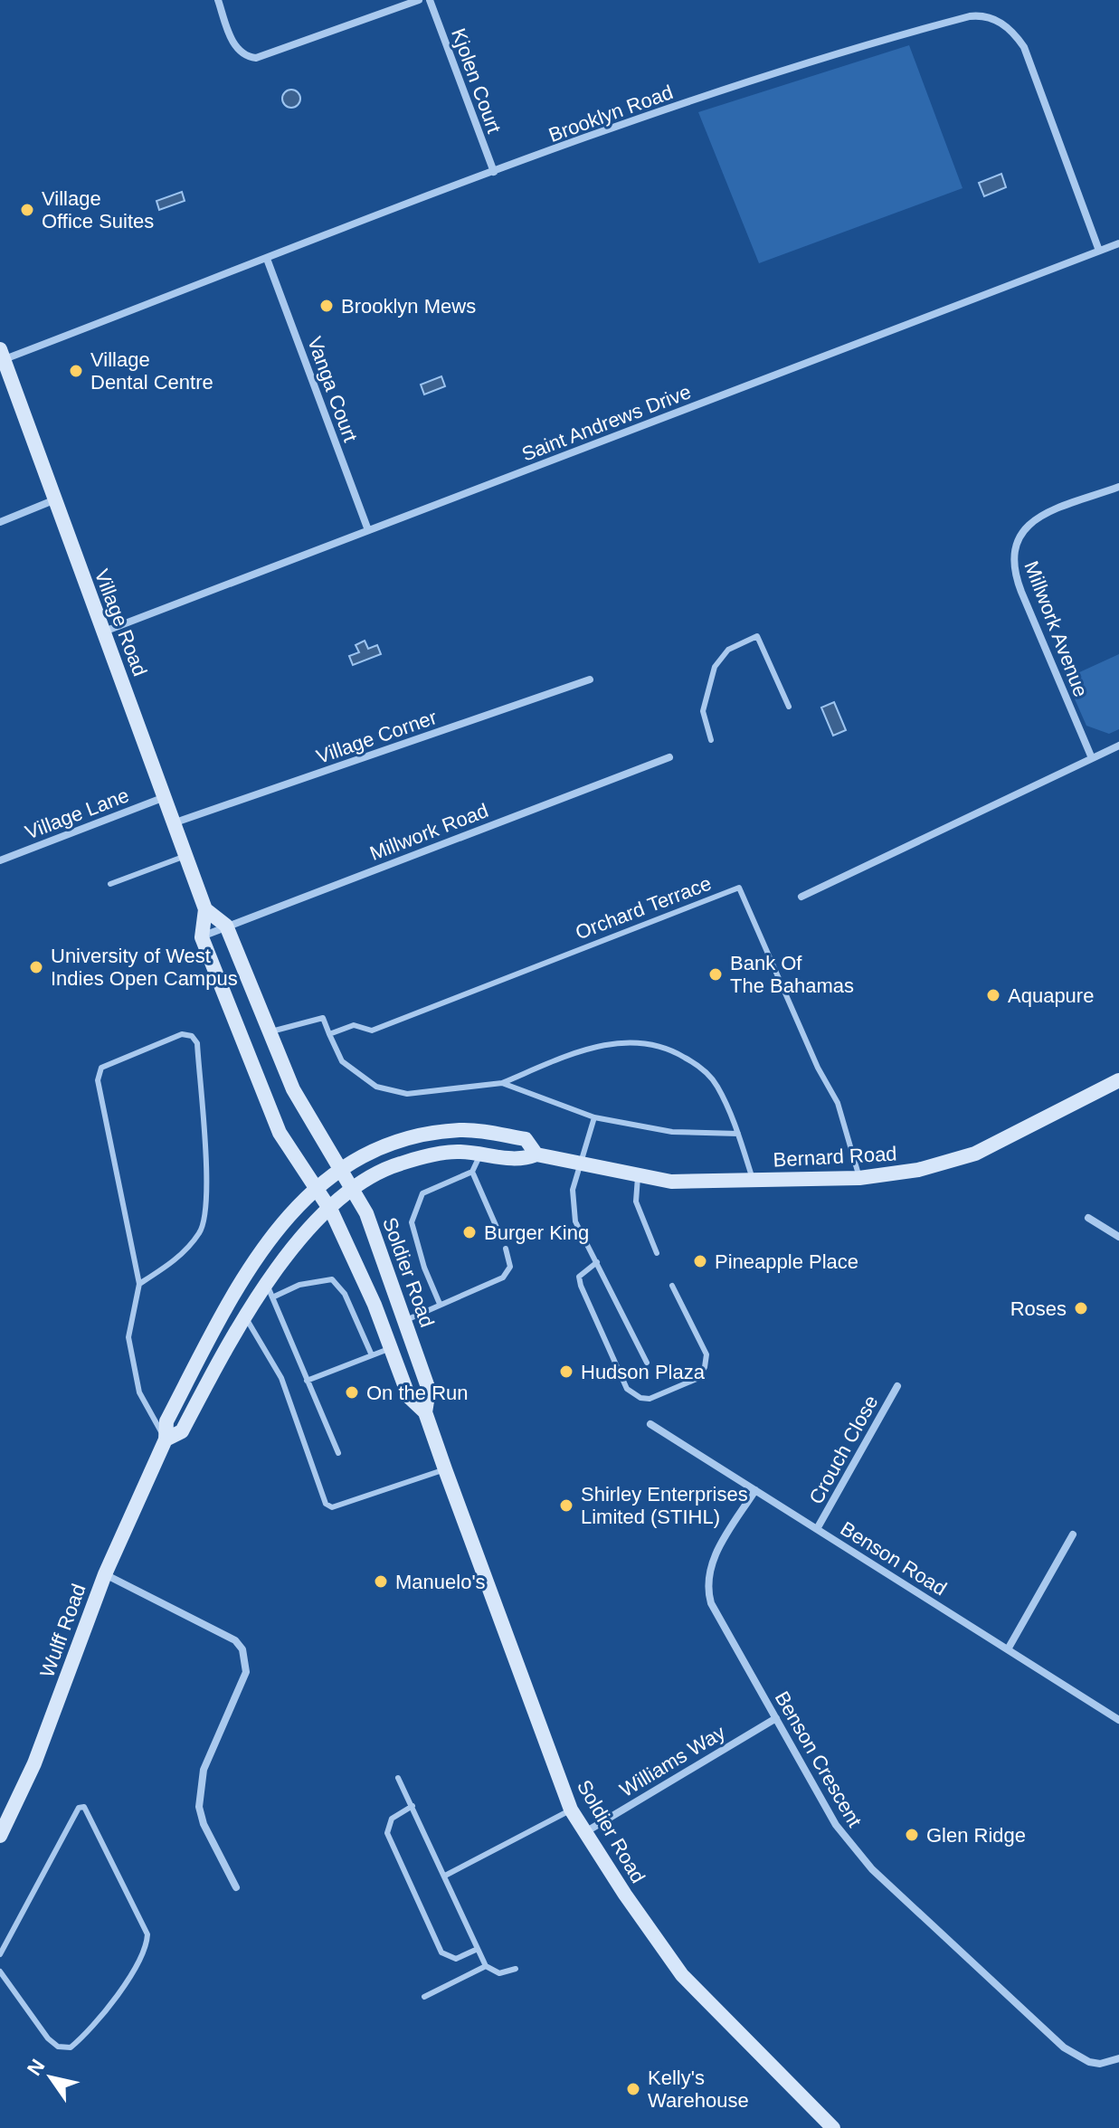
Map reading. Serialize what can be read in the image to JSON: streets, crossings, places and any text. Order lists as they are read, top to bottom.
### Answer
{
  "streets": {
    "main road": [
      "Village Road",
      "Bernard Road",
      "Soldier Road",
      "Wulff Road"
    ],
    "street": [
      "Kjolen Court",
      "Brooklyn Road",
      "Vanga Court",
      "Saint Andrews Drive",
      "Millwork Avenue",
      "Village Corner",
      "Village Lane",
      "Millwork Road",
      "Crouch Close",
      "Benson Road",
      "Benson Crescent",
      "Williams Way"
    ],
    "lane": ["Orchard Terrace"]
  },
  "crossings": [
    ["Kjolen Court", "Brooklyn Road"],
    ["Brooklyn Road", "Vanga Court"],
    ["Brooklyn Road", "Saint Andrews Drive"],
    ["Brooklyn Road", "Village Road"],
    ["Vanga Court", "Saint Andrews Drive"],
    ["Saint Andrews Drive", "Village Road"],
    ["Village Road", "Village Corner"],
    ["Village Road", "Village Lane"],
    ["Village Road", "Millwork Road"],
    ["Village Road", "Soldier Road"],
    ["Village Road", "Wulff Road"],
    ["Orchard Terrace", "Bernard Road"],
    ["Bernard Road", "Soldier Road"],
    ["Bernard Road", "Wulff Road"],
    ["Soldier Road", "Wulff Road"],
    ["Soldier Road", "Williams Way"],
    ["Crouch Close", "Benson Road"],
    ["Benson Road", "Benson Crescent"],
    ["Benson Crescent", "Williams Way"]
  ],
  "places": [
    "Village Office Suites",
    "Brooklyn Mews",
    "Village Dental Centre",
    "University of West Indies Open Campus",
    "Bank Of The Bahamas",
    "Aquapure",
    "Burger King",
    "Pineapple Place",
    "Roses",
    "Hudson Plaza",
    "On the Run",
    "Shirley Enterprises Limited (STIHL)",
    "Manuelo's",
    "Glen Ridge",
    "Kelly's Warehouse"
  ],
  "north": "top left"
}
